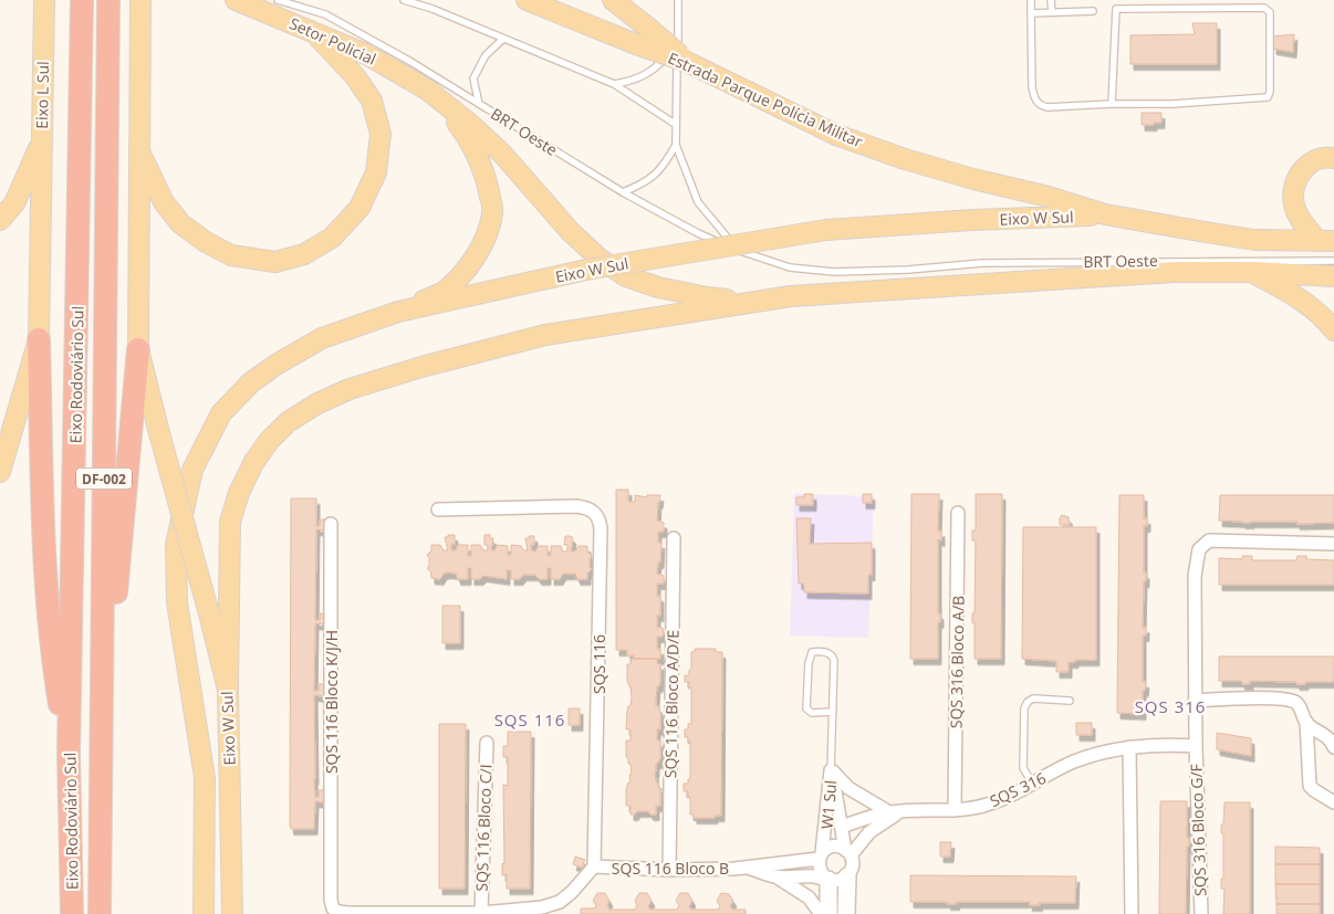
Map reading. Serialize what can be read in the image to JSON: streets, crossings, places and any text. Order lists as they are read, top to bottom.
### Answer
{
  "streets": {
    "highway": ["Eixo Rodoviário Sul", "DF-002"],
    "main road": [
      "Setor Policial",
      "Eixo L Sul",
      "Estrada Parque Polícia Militar",
      "Eixo W Sul"
    ],
    "street": [
      "SQS 316 Bloco A/B",
      "SQS 116",
      "SQS 116 Bloco K/J/H",
      "SQS 116 Bloco A/D/E",
      "SQS 316",
      "W1 Sul",
      "SQS 116 Bloco C/I",
      "SQS 316 Bloco G/F",
      "SQS 116 Bloco B"
    ],
    "lane": ["BRT Oeste"]
  },
  "crossings": [
    ["Estrada Parque Polícia Militar", "Eixo W Sul"],
    ["SQS 316 Bloco A/B", "SQS 316"],
    ["SQS 116", "SQS 116 Bloco K/J/H"],
    ["SQS 116", "SQS 116 Bloco B"],
    ["SQS 116 Bloco K/J/H", "SQS 116 Bloco C/I"],
    ["SQS 116 Bloco K/J/H", "SQS 116 Bloco B"],
    ["SQS 116 Bloco A/D/E", "SQS 116 Bloco B"],
    ["SQS 316", "W1 Sul"],
    ["SQS 316", "SQS 316 Bloco G/F"],
    ["W1 Sul", "SQS 116 Bloco B"]
  ],
  "districts": ["SQS 316", "SQS 116"]
}
